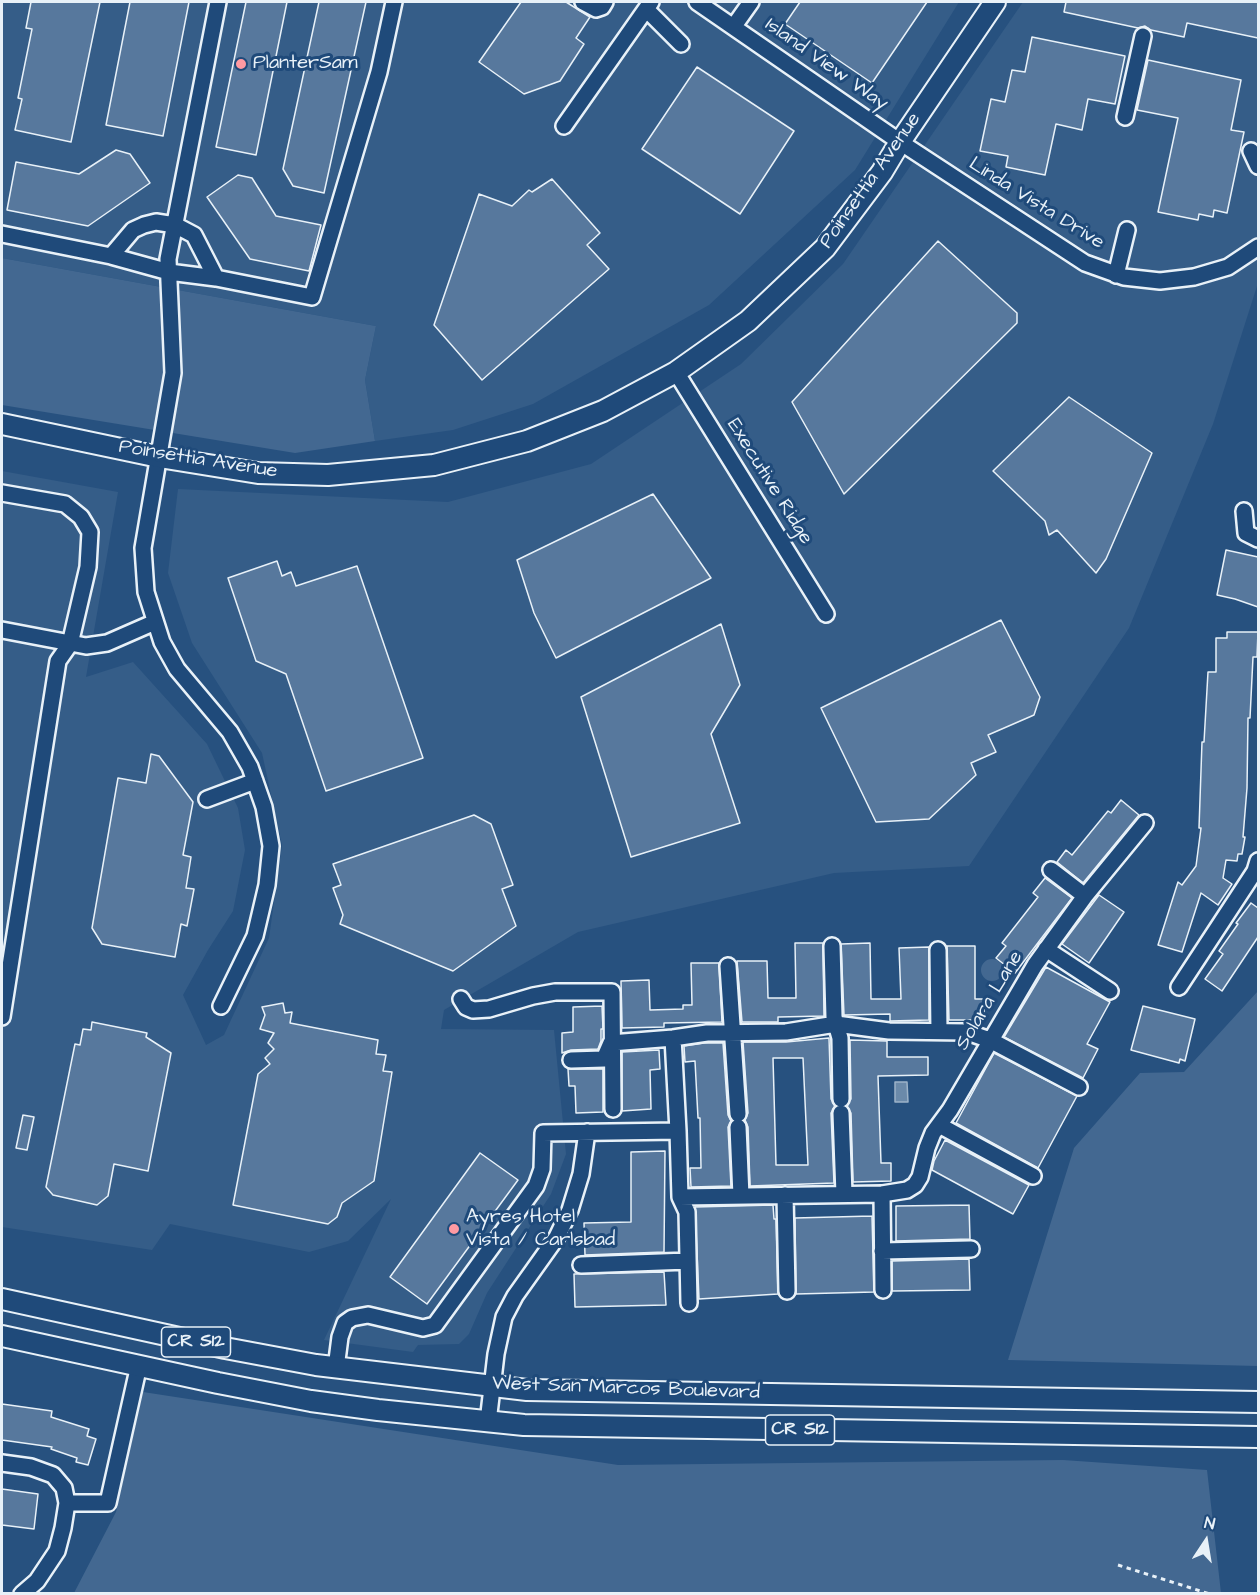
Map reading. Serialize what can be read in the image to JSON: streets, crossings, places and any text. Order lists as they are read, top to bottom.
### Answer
{
  "streets": {
    "main road": ["Poinsettia Avenue", "CR S12", "West San Marcos Boulevard"],
    "street": [
      "Island View Way",
      "Linda Vista Drive",
      "Executive Ridge",
      "Solara Lane"
    ]
  },
  "crossings": [
    ["Island View Way", "Poinsettia Avenue"],
    ["Island View Way", "Linda Vista Drive"],
    ["Poinsettia Avenue", "Linda Vista Drive"],
    ["Poinsettia Avenue", "Executive Ridge"]
  ],
  "places": ["PlanterSam", "Ayres Hotel Vista / Carlsbad"],
  "north": "top"
}
